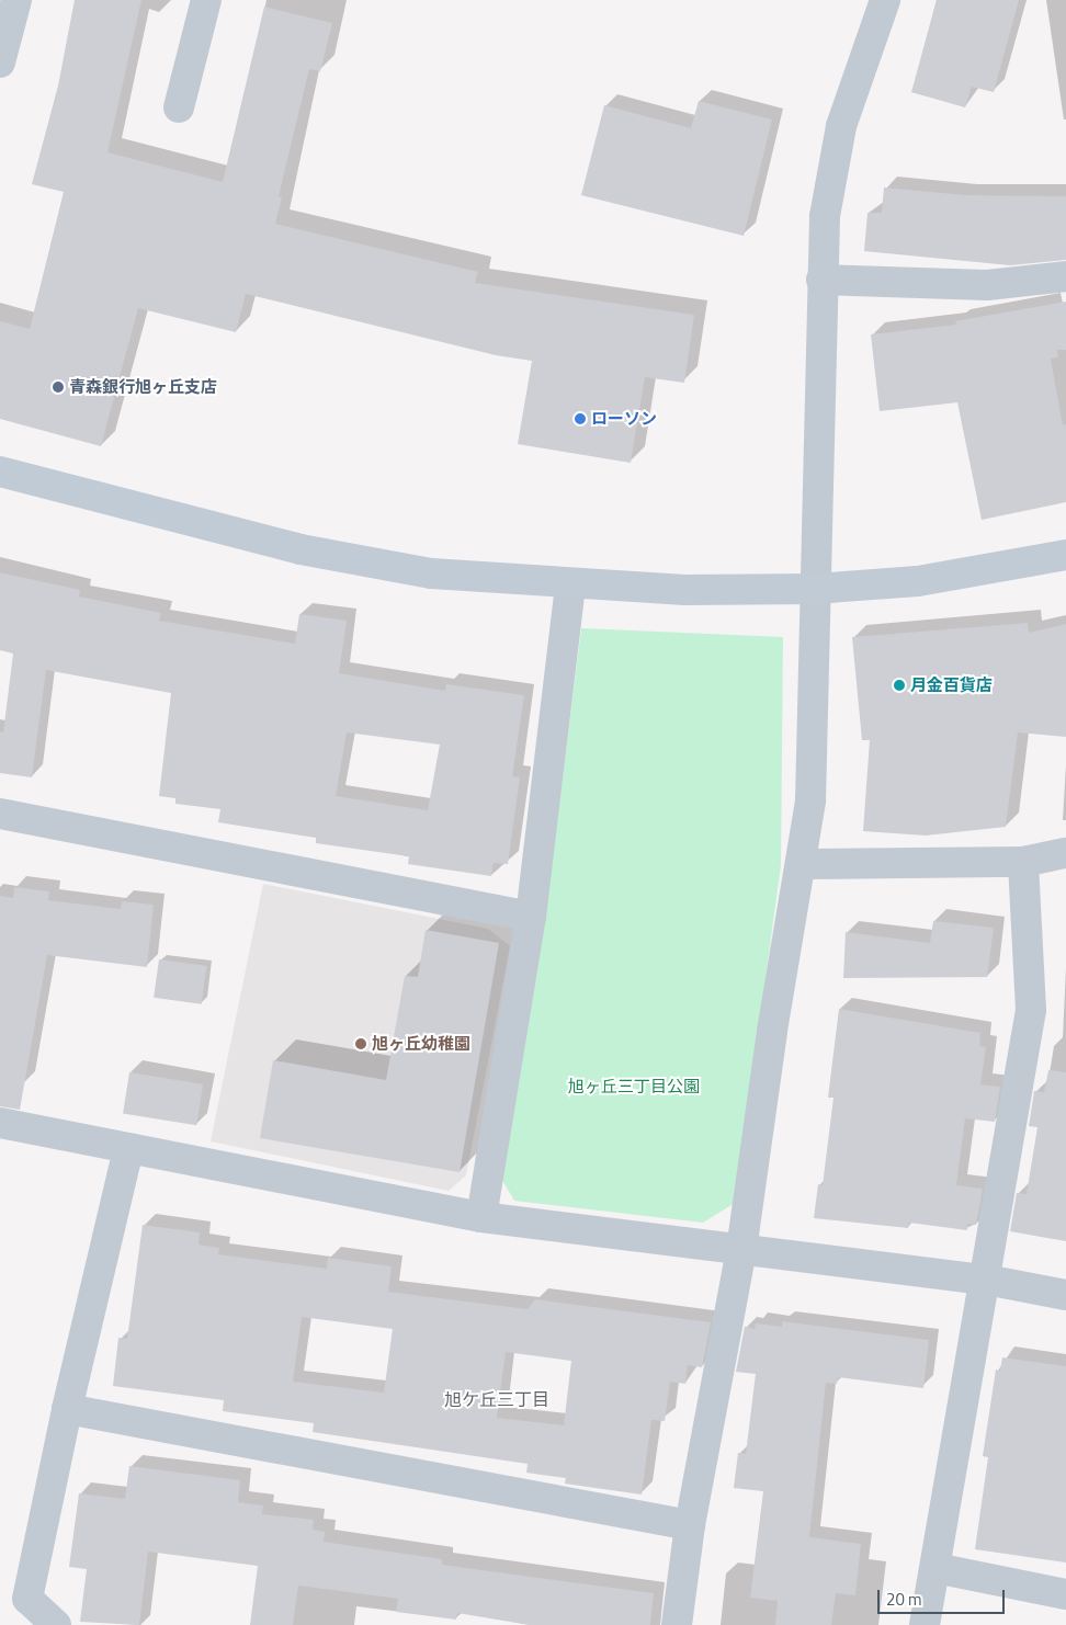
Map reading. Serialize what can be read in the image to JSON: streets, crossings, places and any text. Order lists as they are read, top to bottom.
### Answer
{
  "districts": ["旭ケ丘三丁目"],
  "parks": ["旭ヶ丘三丁目公園"],
  "places": [
    "青森銀行旭ヶ丘支店",
    "ローソン",
    "月金百貨店",
    "旭ヶ丘幼稚園"
  ],
  "scale_bar": "20 m"
}
